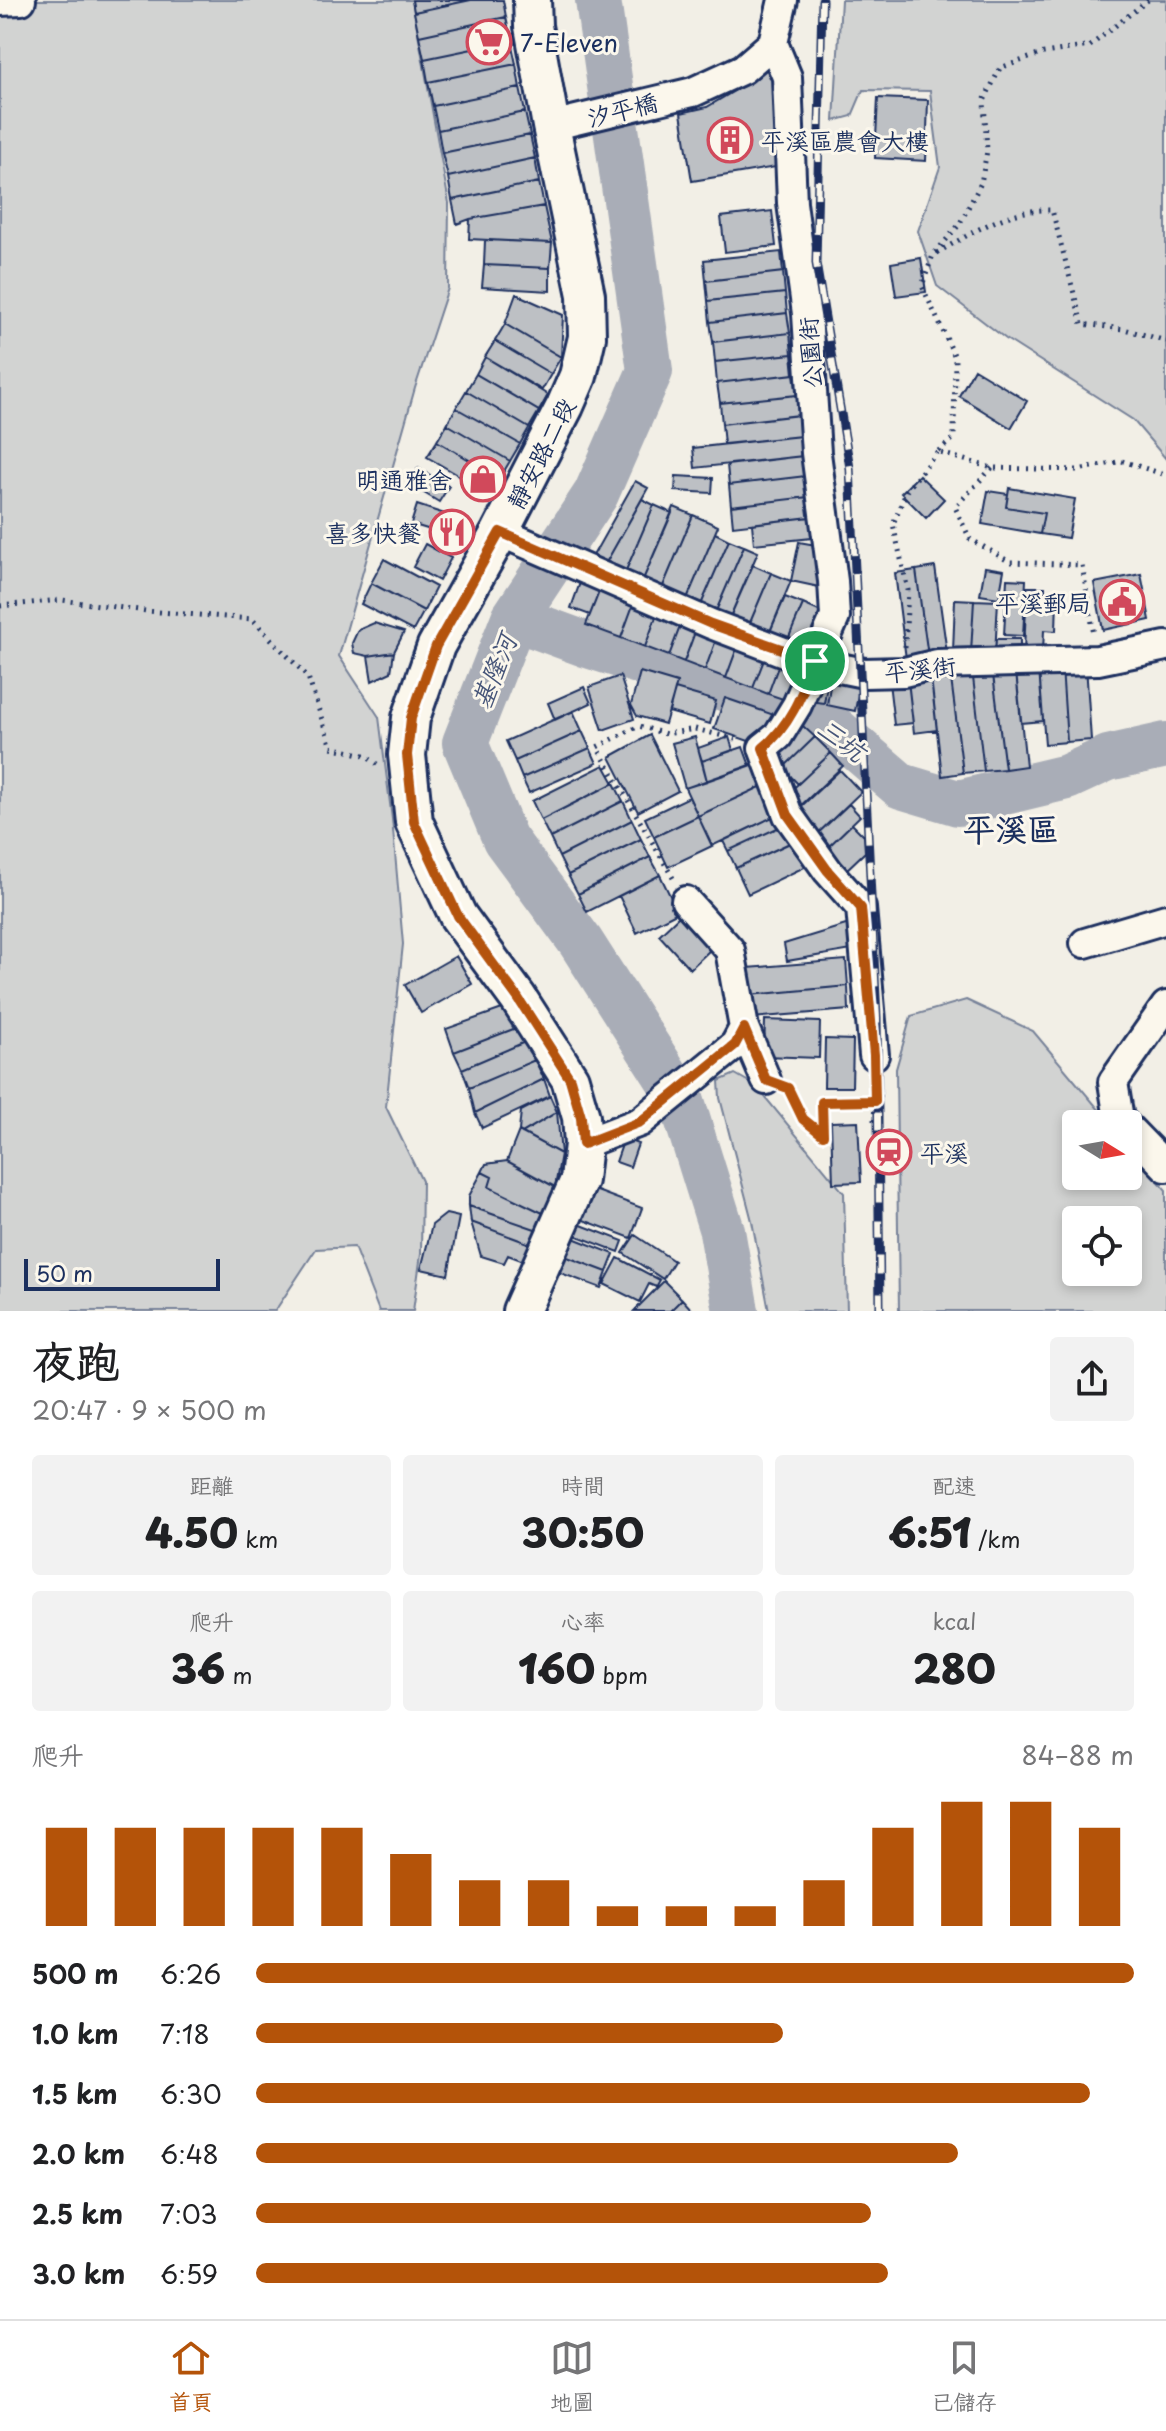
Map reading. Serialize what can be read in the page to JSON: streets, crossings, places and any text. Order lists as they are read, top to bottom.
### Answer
{
  "streets": {
    "main road": ["靜安路二段"],
    "street": ["汐平橋", "公園街", "平溪街"]
  },
  "crossings": [
    ["汐平橋", "公園街"],
    ["汐平橋", "靜安路二段"],
    ["公園街", "平溪街"],
    ["靜安路二段", "平溪街"]
  ],
  "districts": ["平溪區"],
  "water": ["基隆河", "三坑"],
  "places": {
    "supermarket": ["7-Eleven"],
    "building": ["平溪區農會大樓"],
    "shop": ["明通雅舍"],
    "restaurant": ["喜多快餐"],
    "public building": ["平溪郵局"],
    "station": ["平溪"]
  },
  "scale_bar": "50 m",
  "north": "right",
  "page": {
    "scale": "50 m",
    "heading": ["夜跑", "20:47 · 9 × 500 m"],
    "stats": [
      ["距離", "4.50 km"],
      ["時間", "30:50"],
      ["配速", "6:51 /km"],
      ["爬升", "36 m"],
      ["心率", "160 bpm"],
      ["kcal", "280"]
    ],
    "chart": ["爬升", "84–88 m"],
    "list": [
      {
        "name": "500 m",
        "note": "6:26"
      },
      {
        "name": "1.0 km",
        "note": "7:18"
      },
      {
        "name": "1.5 km",
        "note": "6:30"
      },
      {
        "name": "2.0 km",
        "note": "6:48"
      },
      {
        "name": "2.5 km",
        "note": "7:03"
      },
      {
        "name": "3.0 km",
        "note": "6:59"
      }
    ],
    "tabs": ["首頁", "地圖", "已儲存"]
  }
}
